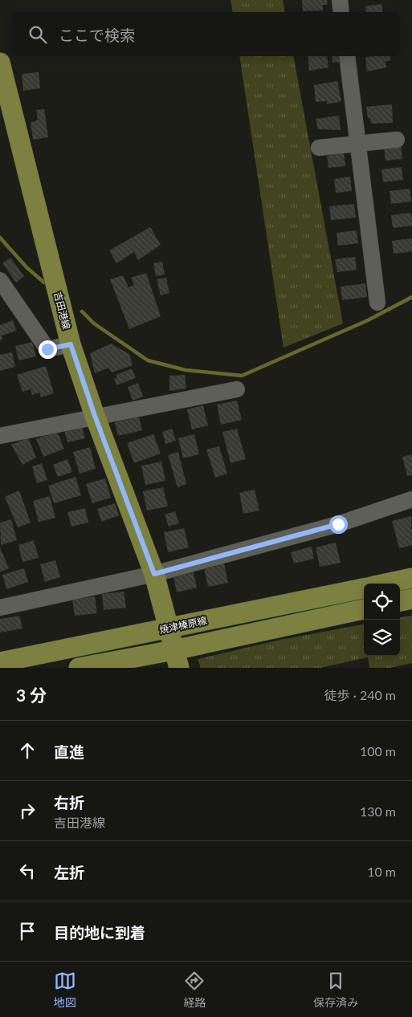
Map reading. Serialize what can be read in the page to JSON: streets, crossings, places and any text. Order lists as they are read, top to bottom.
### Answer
{
  "streets": {
    "main road": ["吉田港線", "焼津榛原線"]
  },
  "crossings": [
    ["吉田港線", "焼津榛原線"]
  ],
  "page": {
    "search": "ここで検索",
    "heading": ["3 分", "徒歩 · 240 m"],
    "list": [
      ["直進", "100 m"],
      ["右折", "吉田港線", "130 m"],
      ["左折", "10 m"],
      "目的地に到着"
    ],
    "nav": ["地図", "経路", "保存済み"]
  }
}
